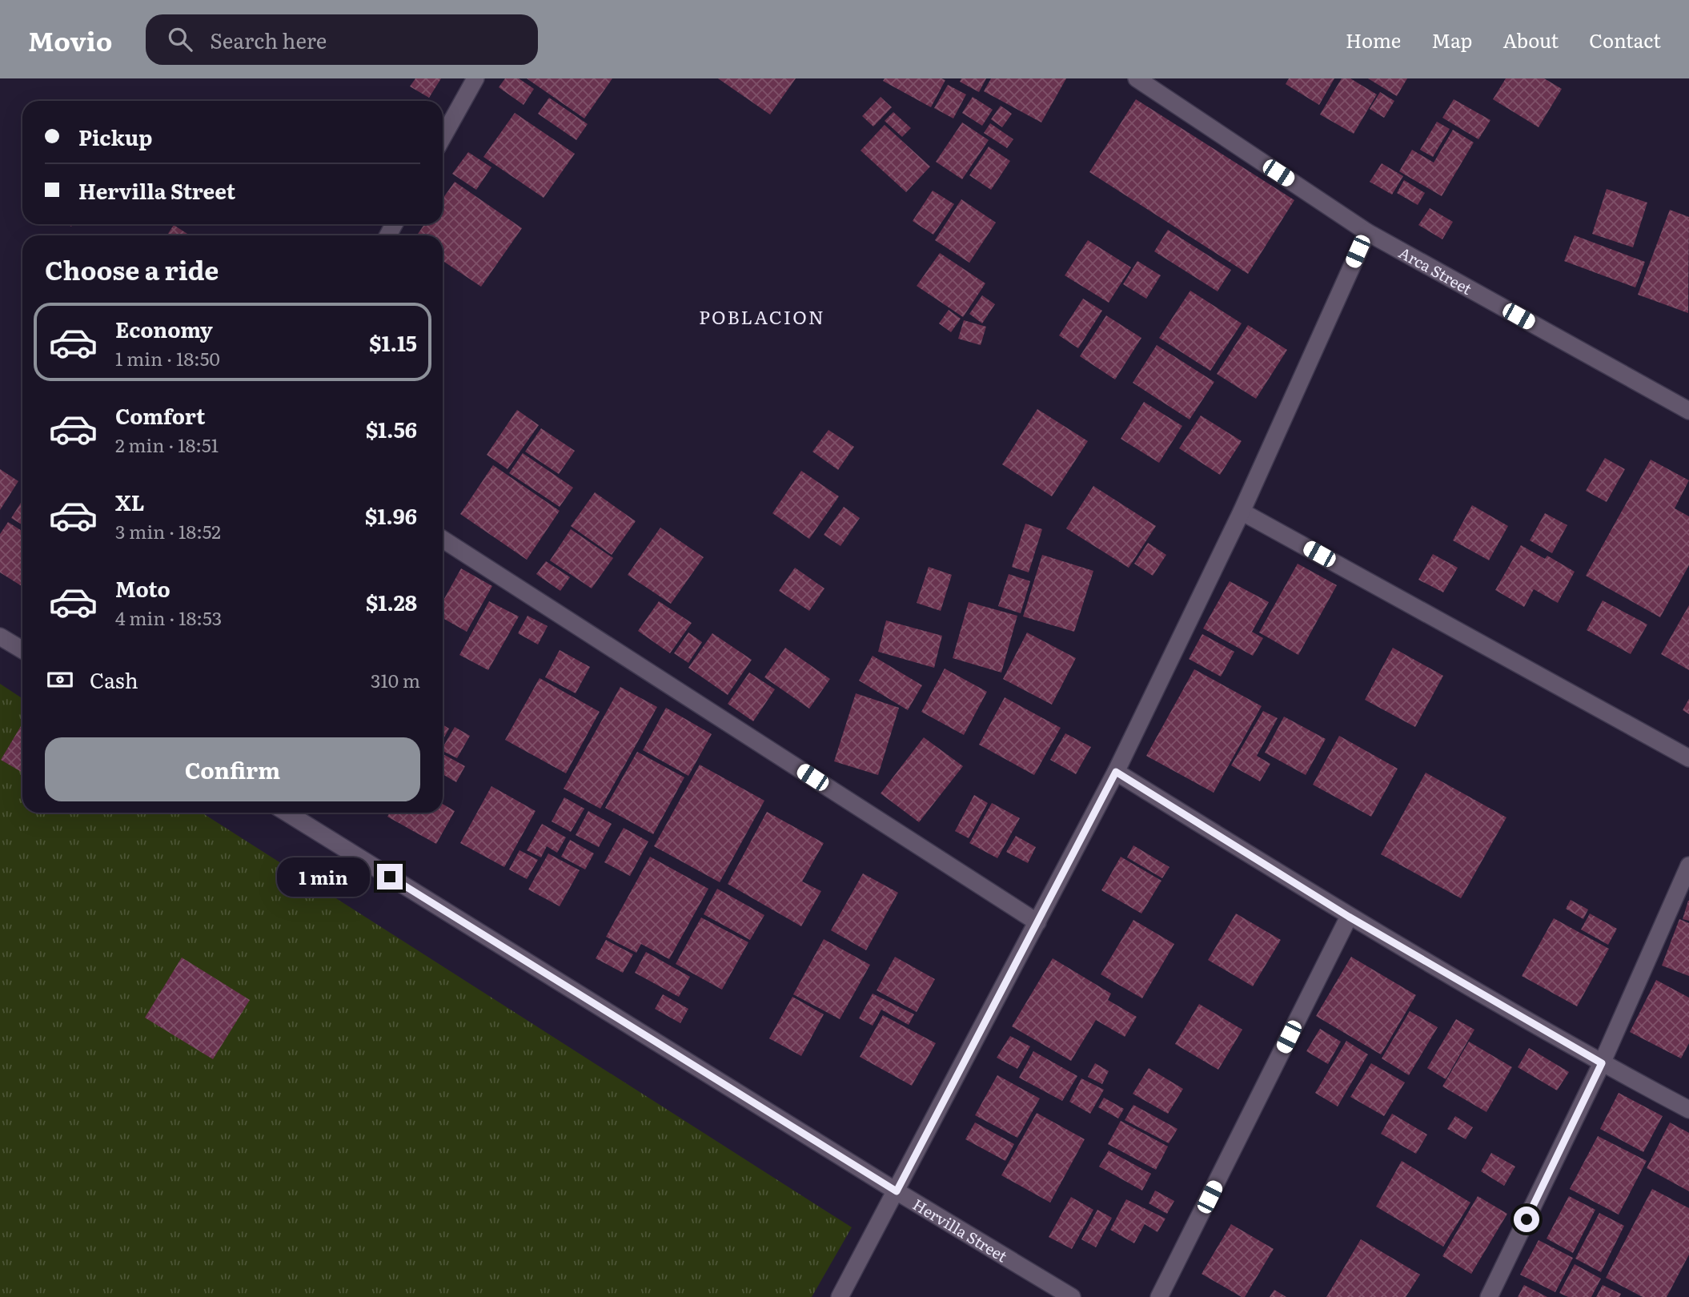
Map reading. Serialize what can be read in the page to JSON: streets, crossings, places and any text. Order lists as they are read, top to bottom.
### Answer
{
  "streets": {
    "street": ["Arca Street", "Hervilla Street"]
  },
  "districts": ["POBLACION"],
  "page": {
    "header": "Movio",
    "search": "Search here",
    "nav": [
      "Home",
      "Map",
      "About",
      "Contact"
    ],
    "banner": ["Pickup", "Hervilla Street"],
    "heading": "Choose a ride",
    "list": [
      {
        "name": "Economy",
        "note": "1 min · 18:50",
        "value": "$1.15"
      },
      {
        "name": "Comfort",
        "note": "2 min · 18:51",
        "value": "$1.56"
      },
      {
        "name": "XL",
        "note": "3 min · 18:52",
        "value": "$1.96"
      },
      {
        "name": "Moto",
        "note": "4 min · 18:53",
        "value": "$1.28"
      }
    ],
    "pay": ["Cash", "310 m"],
    "buttons": "Confirm",
    "bubble": "1 min"
  }
}
